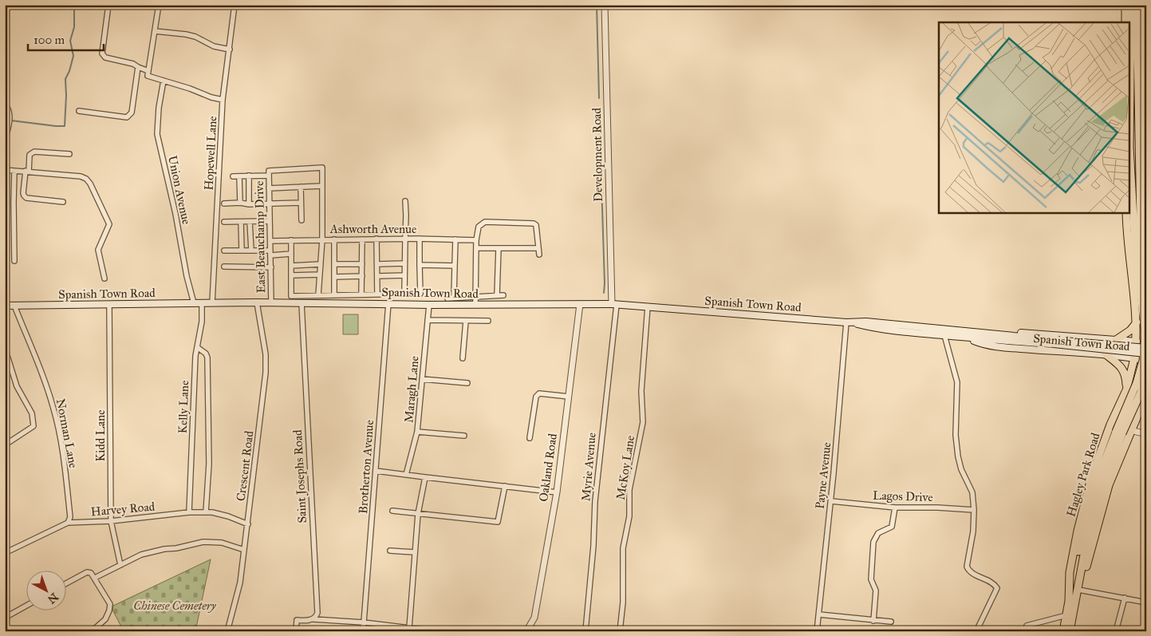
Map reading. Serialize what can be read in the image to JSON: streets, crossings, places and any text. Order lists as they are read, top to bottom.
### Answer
{
  "streets": {
    "main road": ["Spanish Town Road", "Hagley Park Road"],
    "street": [
      "Hopewell Lane",
      "Development Road",
      "Union Avenue",
      "Ashworth Avenue",
      "East Beauchamp Drive",
      "Maragh Lane",
      "Kelly Lane",
      "Norman Lane",
      "Kidd Lane",
      "Crescent Road",
      "Brotherton Avenue",
      "Myrie Avenue",
      "Oakland Road",
      "McKoy Lane",
      "Payne Avenue",
      "Saint Josephs Road",
      "Lagos Drive",
      "Harvey Road"
    ]
  },
  "crossings": [
    ["Hopewell Lane", "Spanish Town Road"],
    ["Development Road", "Spanish Town Road"],
    ["Development Road", "Myrie Avenue"],
    ["Union Avenue", "Spanish Town Road"],
    ["Ashworth Avenue", "East Beauchamp Drive"],
    ["East Beauchamp Drive", "Spanish Town Road"],
    ["Spanish Town Road", "Maragh Lane"],
    ["Spanish Town Road", "Kelly Lane"],
    ["Spanish Town Road", "Norman Lane"],
    ["Spanish Town Road", "Kidd Lane"],
    ["Spanish Town Road", "Crescent Road"],
    ["Spanish Town Road", "Brotherton Avenue"],
    ["Spanish Town Road", "Myrie Avenue"],
    ["Spanish Town Road", "Oakland Road"],
    ["Spanish Town Road", "McKoy Lane"],
    ["Spanish Town Road", "Hagley Park Road"],
    ["Spanish Town Road", "Payne Avenue"],
    ["Spanish Town Road", "Saint Josephs Road"],
    ["Kelly Lane", "Harvey Road"],
    ["Norman Lane", "Harvey Road"],
    ["Kidd Lane", "Harvey Road"],
    ["Crescent Road", "Harvey Road"],
    ["Payne Avenue", "Lagos Drive"]
  ],
  "parks": ["Chinese Cemetery"],
  "scale_bar": "100 m",
  "north": "bottom right"
}
